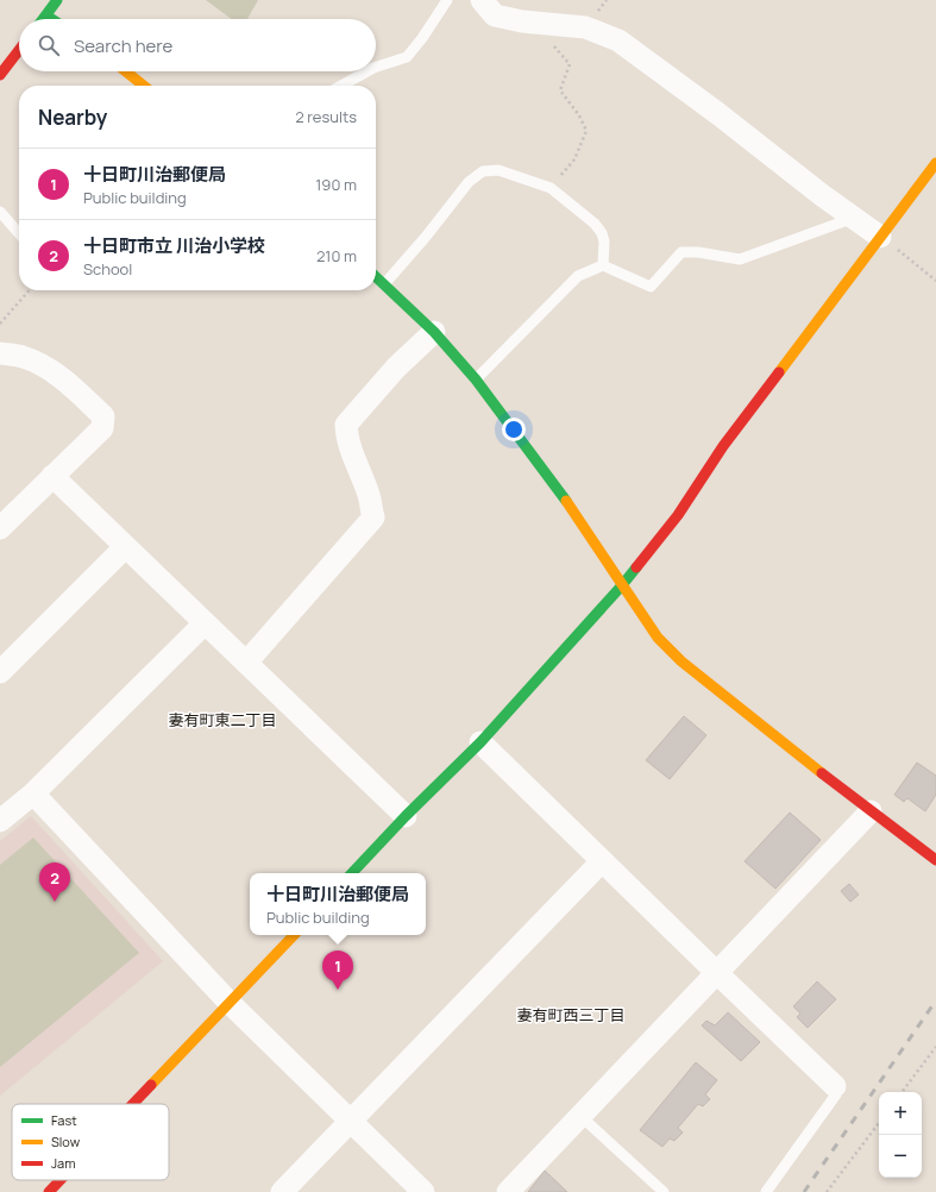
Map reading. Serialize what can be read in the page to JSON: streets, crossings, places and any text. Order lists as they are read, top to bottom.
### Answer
{
  "districts": ["妻有町東二丁目", "妻有町西三丁目"],
  "legend": ["Fast", "Slow", "Jam"],
  "page": {
    "search": "Search here",
    "heading": ["Nearby", "2 results"],
    "list": [
      {
        "mark": "1",
        "name": "十日町川治郵便局",
        "note": "Public building",
        "value": "190 m"
      },
      {
        "mark": "2",
        "name": "十日町市立 川治小学校",
        "note": "School",
        "value": "210 m"
      }
    ],
    "pins": ["2", "1"],
    "popup": ["十日町川治郵便局", "Public building"],
    "map_buttons": ["+", "−"]
  }
}
